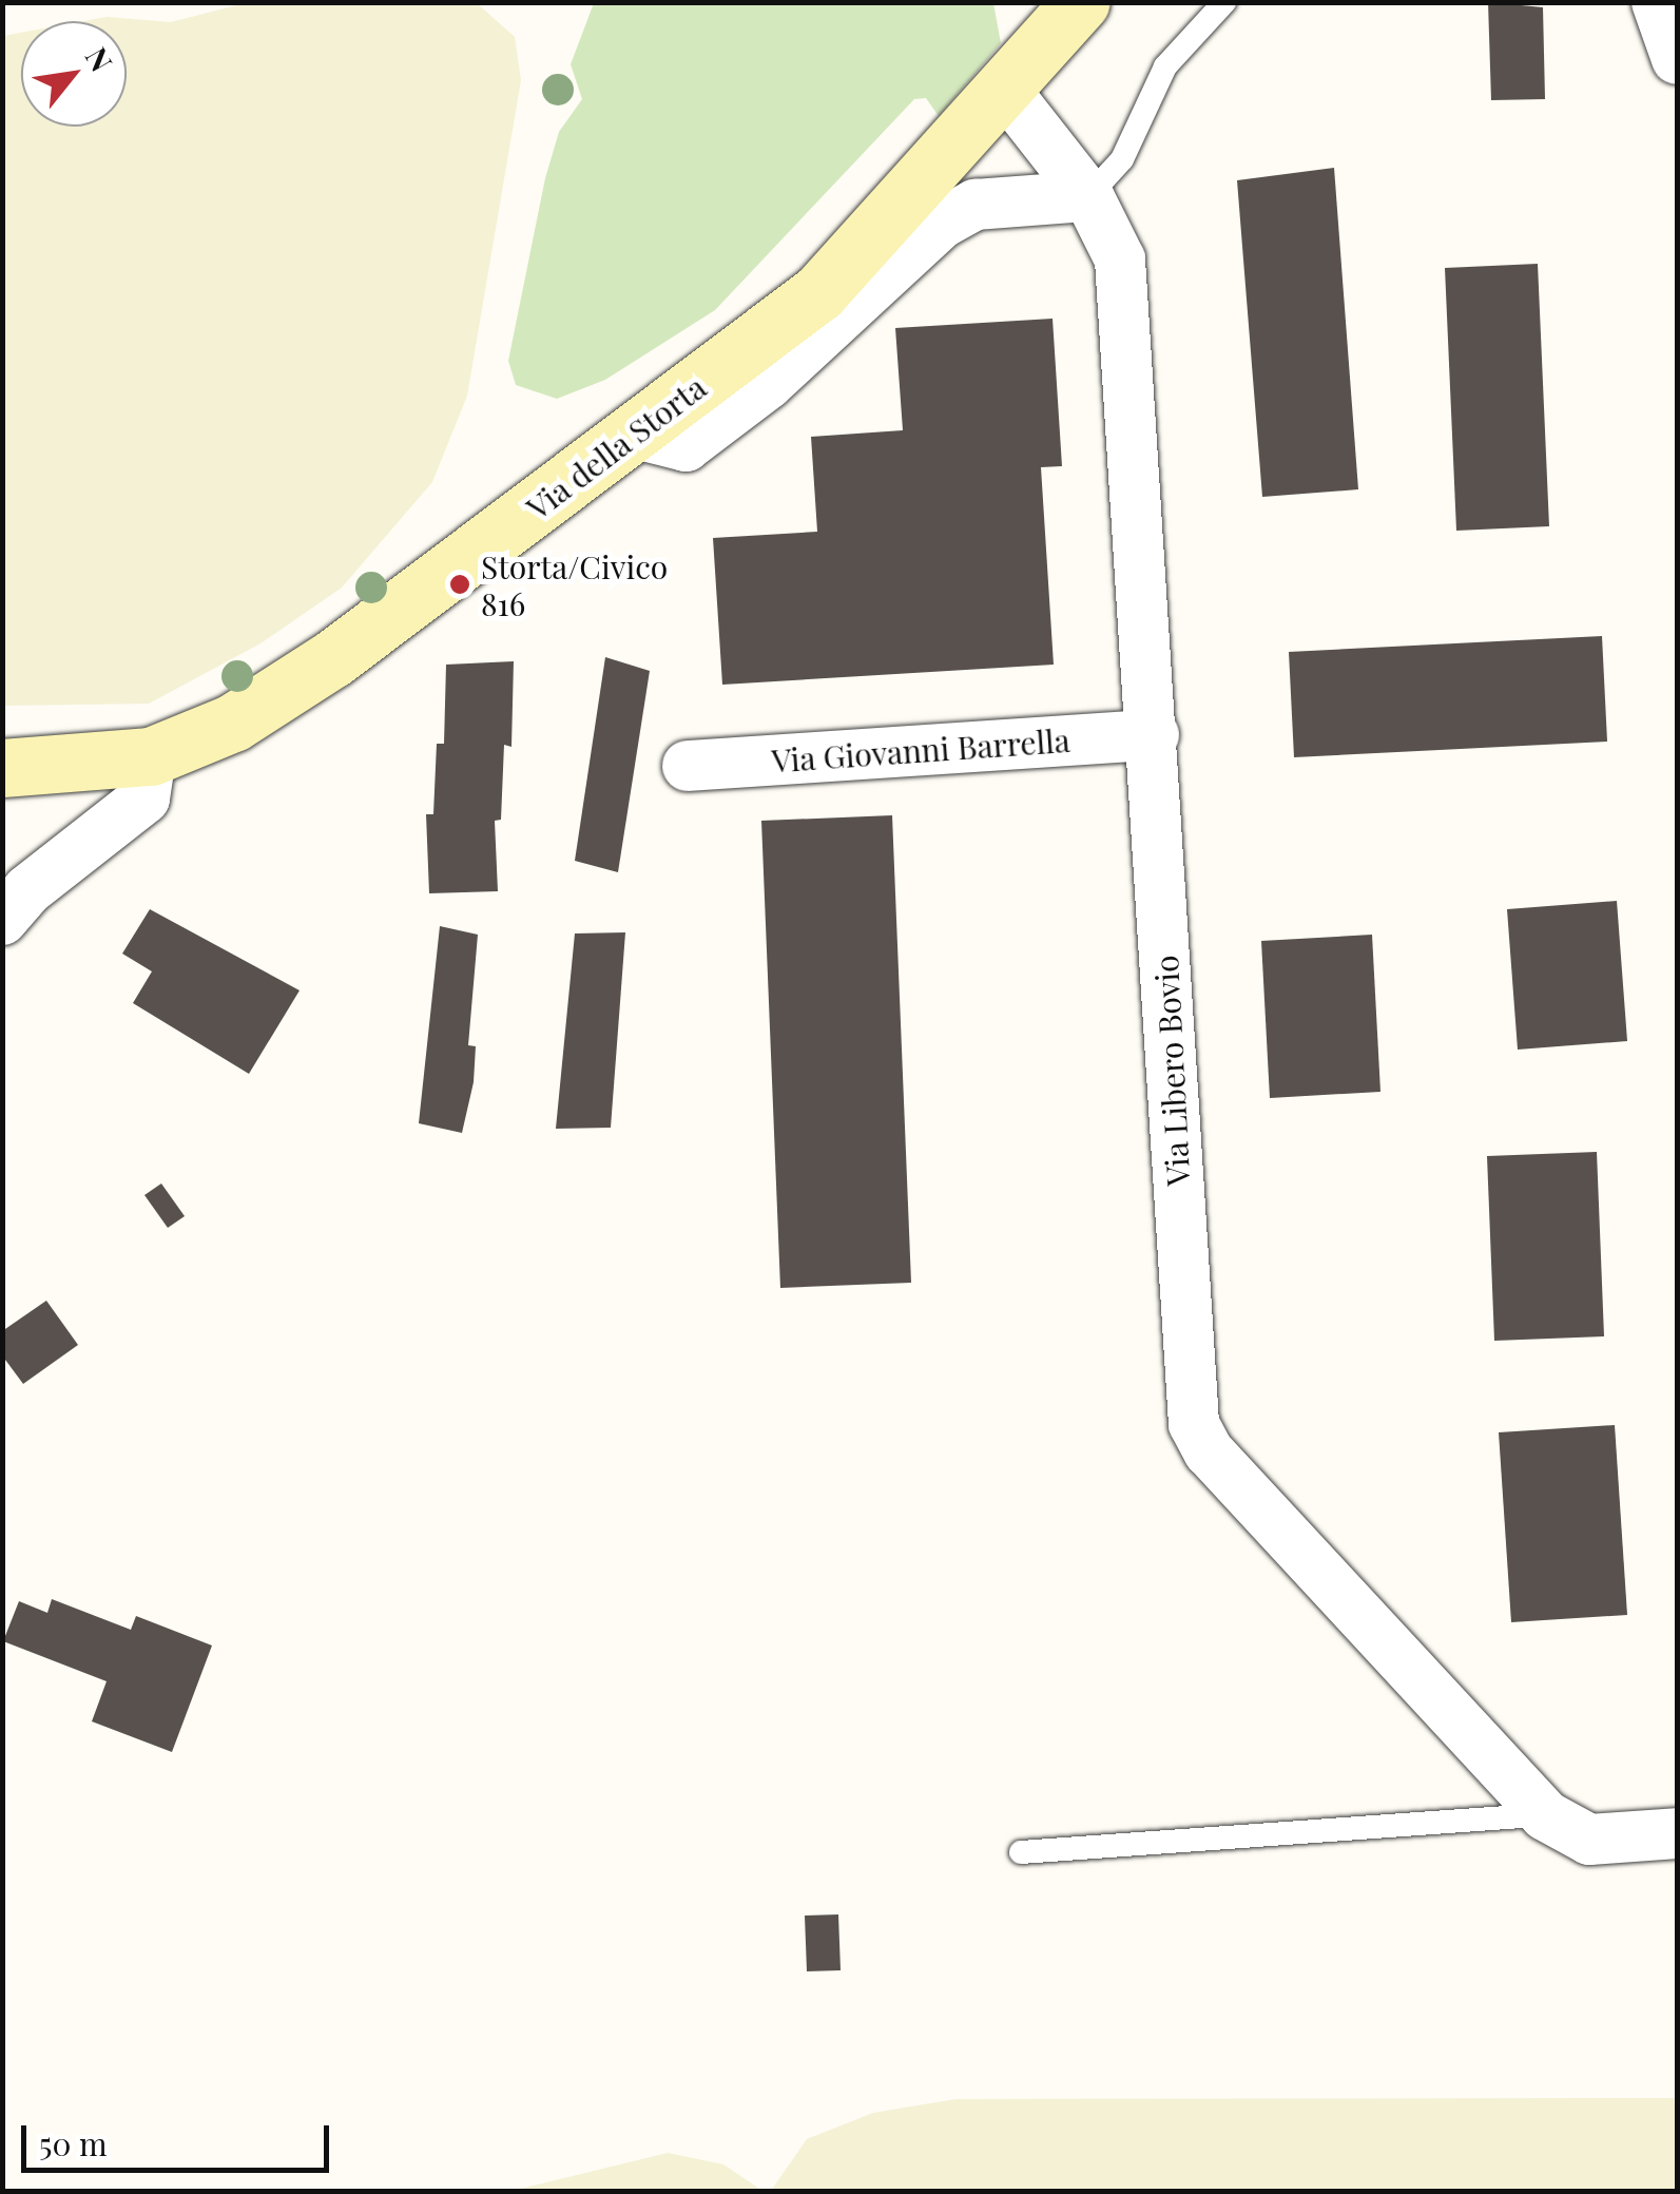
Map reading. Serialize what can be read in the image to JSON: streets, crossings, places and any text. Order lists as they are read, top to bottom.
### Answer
{
  "streets": {
    "main road": ["Via della Storta"],
    "street": ["Via Giovanni Barrella", "Via Libero Bovio"]
  },
  "crossings": [
    ["Via della Storta", "Via Libero Bovio"],
    ["Via Giovanni Barrella", "Via Libero Bovio"]
  ],
  "places": ["Storta/Civico 816"],
  "scale_bar": "50 m",
  "north": "top right"
}
